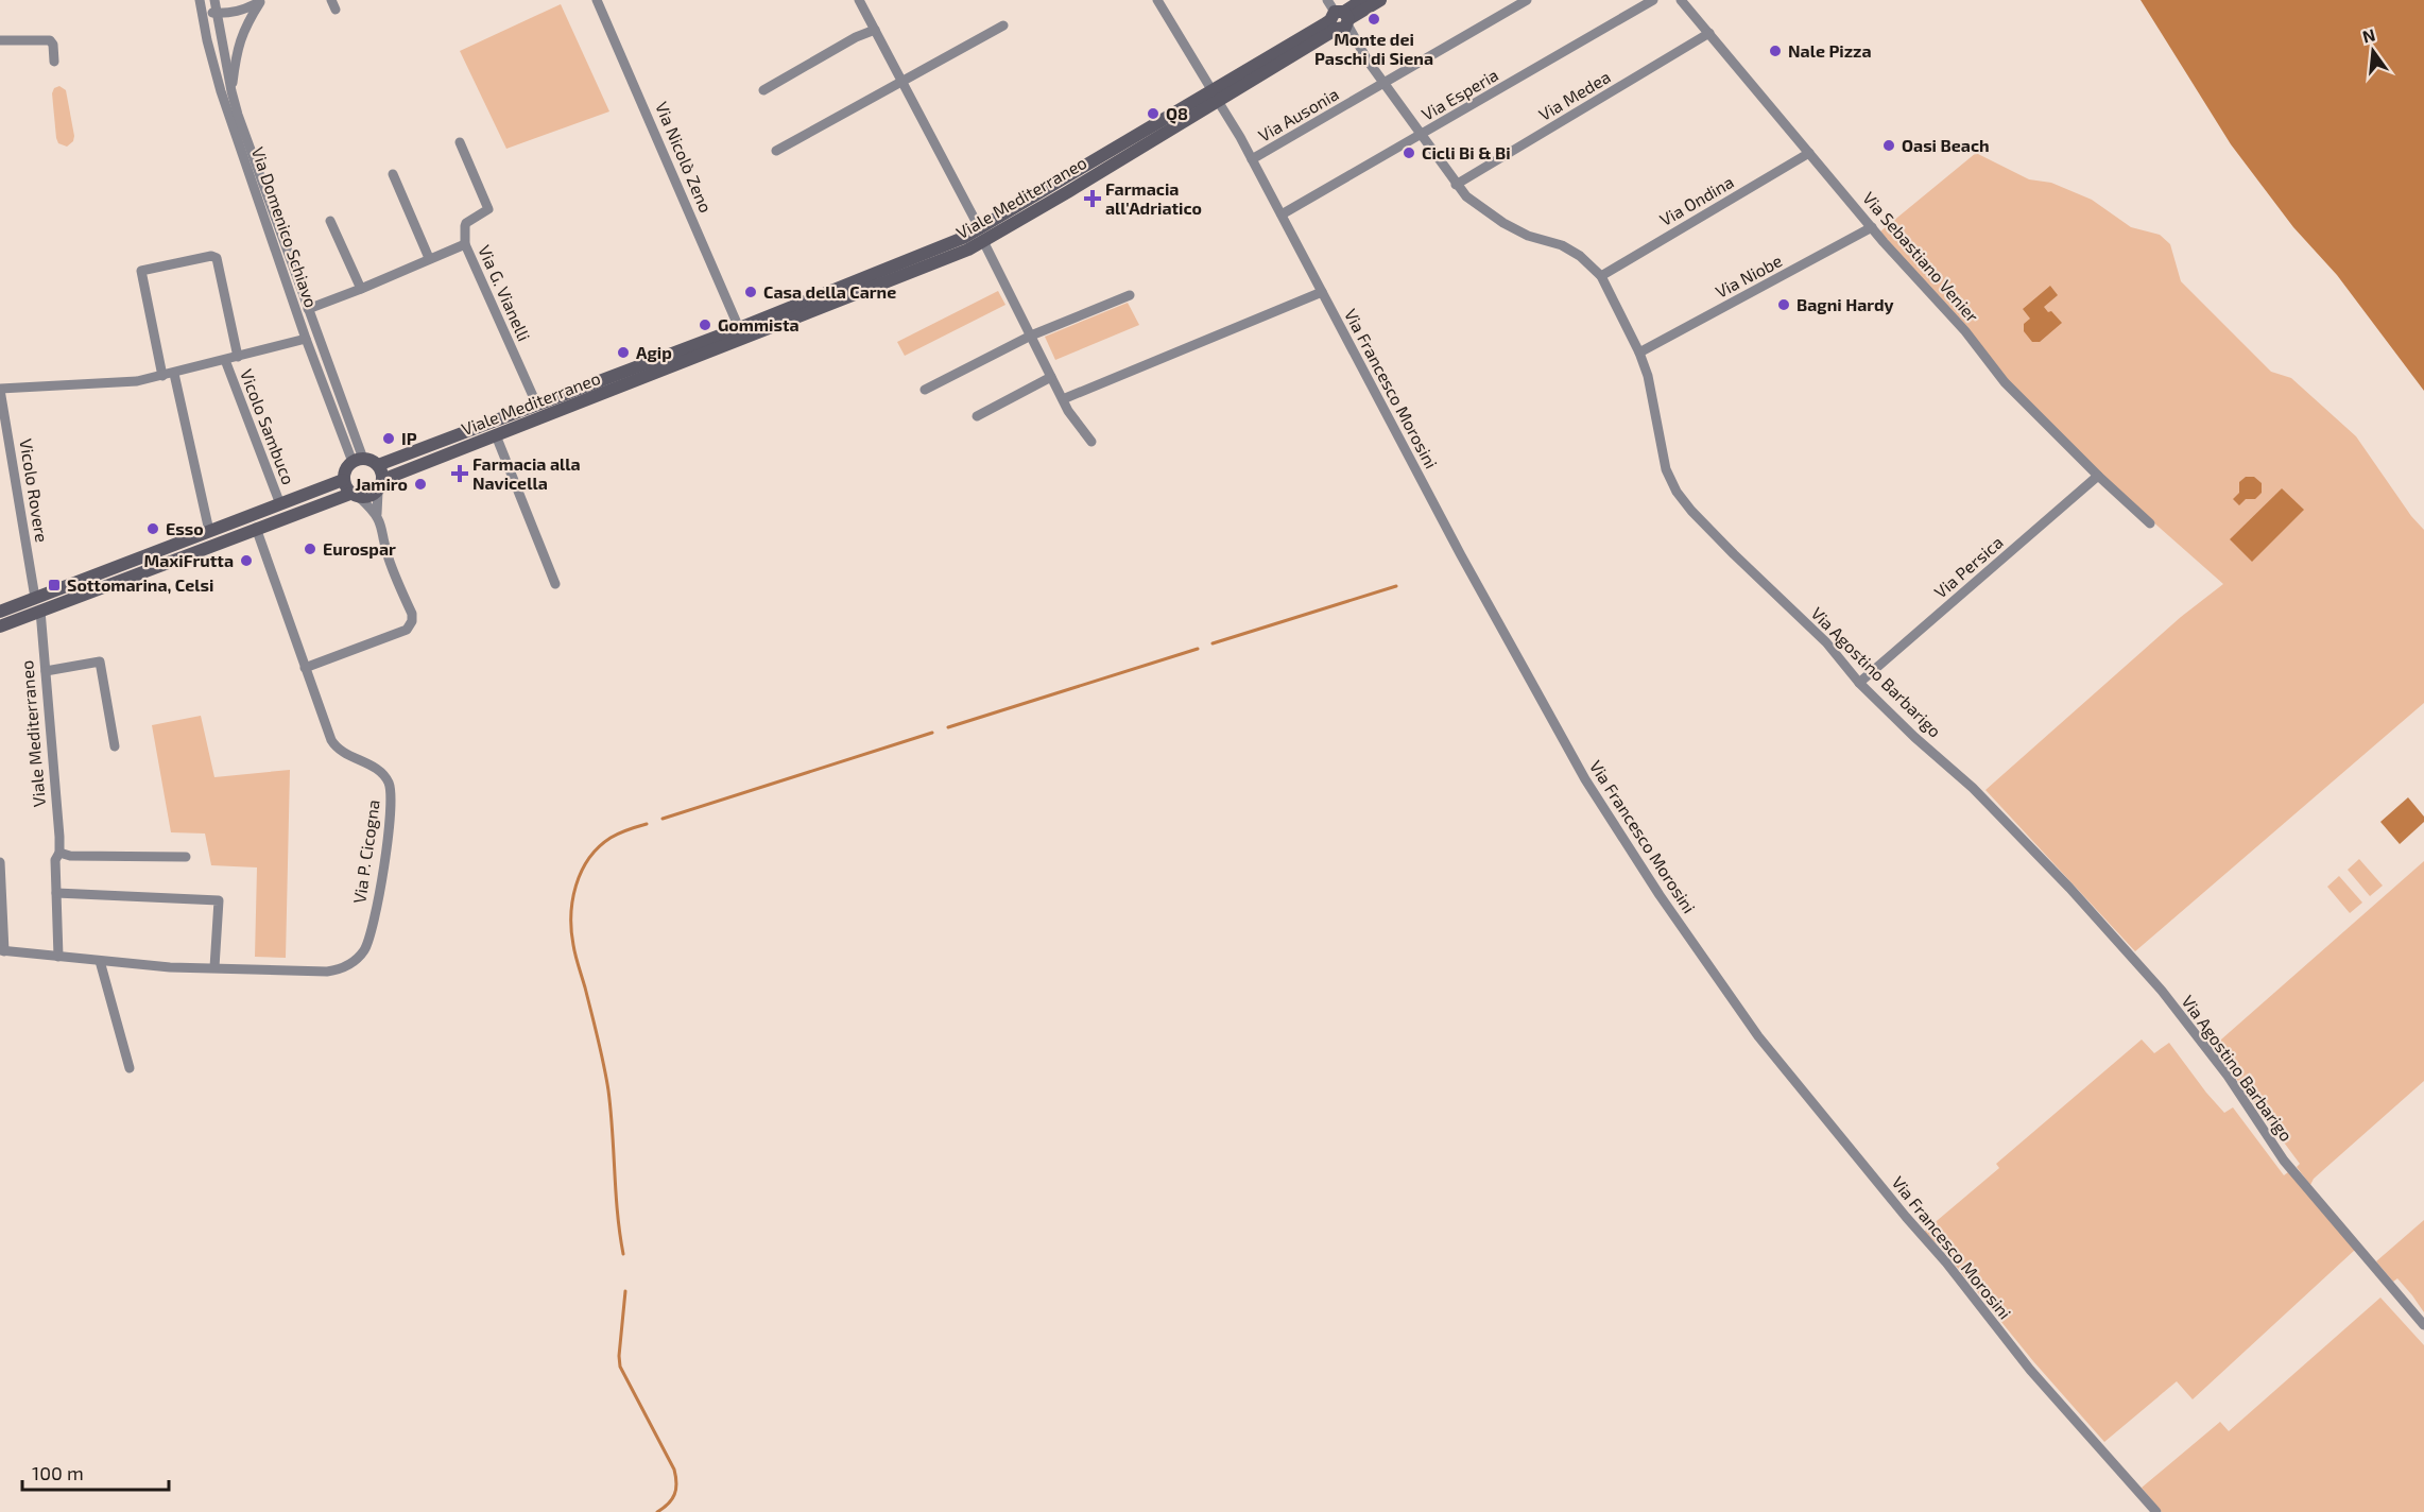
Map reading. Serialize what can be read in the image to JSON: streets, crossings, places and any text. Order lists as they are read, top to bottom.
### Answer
{
  "streets": {
    "street": [
      "Via Esperia",
      "Via Medea",
      "Via Ausonia",
      "Via Nicolò Zeno",
      "Viale Mediterraneo",
      "Via Ondina",
      "Via Domenico Schiavo",
      "Via Sebastiano Venier",
      "Via Niobe",
      "Via G. Vianelli",
      "Via Francesco Morosini",
      "Vicolo Sambuco",
      "Vicolo Rovere",
      "Via Persica",
      "Via Agostino Barbarigo",
      "Via P. Cicogna"
    ]
  },
  "crossings": [
    ["Via Esperia", "Via Francesco Morosini"],
    ["Via Esperia", "Via Agostino Barbarigo"],
    ["Via Medea", "Via Sebastiano Venier"],
    ["Via Medea", "Via Agostino Barbarigo"],
    ["Via Ausonia", "Via Francesco Morosini"],
    ["Via Ausonia", "Via Agostino Barbarigo"],
    ["Via Nicolò Zeno", "Viale Mediterraneo"],
    ["Viale Mediterraneo", "Via Domenico Schiavo"],
    ["Viale Mediterraneo", "Via G. Vianelli"],
    ["Viale Mediterraneo", "Via Francesco Morosini"],
    ["Viale Mediterraneo", "Via Agostino Barbarigo"],
    ["Via Ondina", "Via Sebastiano Venier"],
    ["Via Ondina", "Via Agostino Barbarigo"],
    ["Via Domenico Schiavo", "Via G. Vianelli"],
    ["Via Sebastiano Venier", "Via Niobe"],
    ["Via Sebastiano Venier", "Via Persica"],
    ["Via Niobe", "Via Agostino Barbarigo"],
    ["Via Persica", "Via Agostino Barbarigo"]
  ],
  "places": {
    "other": [
      "Monte dei Paschi di Siena",
      "Nale Pizza",
      "Q8",
      "Oasi Beach",
      "Cicli Bi & Bi",
      "Casa della Carne",
      "Bagni Hardy",
      "Gommista",
      "Agip",
      "IP",
      "Jamiro",
      "Esso",
      "Eurospar",
      "MaxiFrutta"
    ],
    "health": ["Farmacia all'Adriatico", "Farmacia alla Navicella"],
    "transit": ["Sottomarina, Celsi"]
  },
  "scale_bar": "100 m",
  "north": "top"
}
